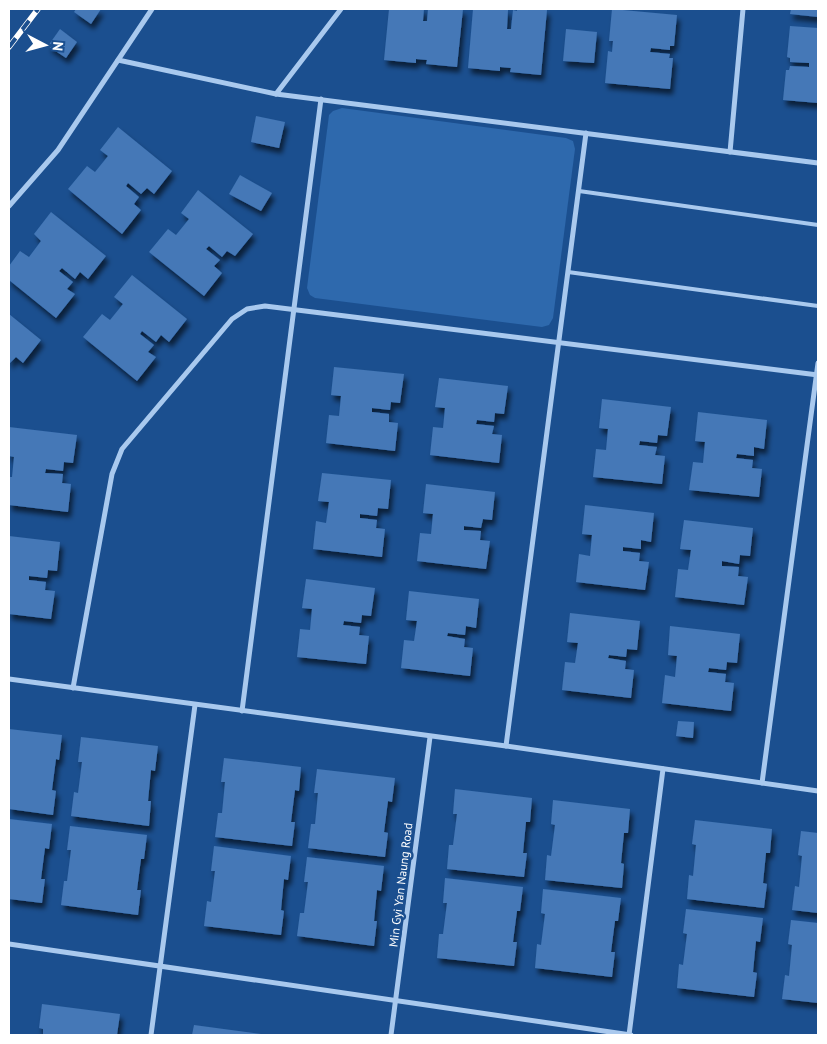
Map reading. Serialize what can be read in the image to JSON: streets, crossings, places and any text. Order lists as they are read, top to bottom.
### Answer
{
  "streets": {
    "street": ["Min Gyi Yan Naung Road"]
  },
  "north": "right"
}
